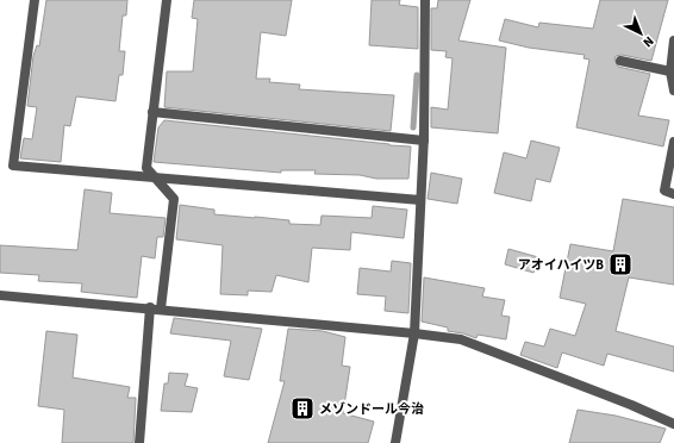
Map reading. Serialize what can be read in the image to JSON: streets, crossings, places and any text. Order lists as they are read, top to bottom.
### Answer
{
  "places": {
    "building": ["アオイハイツB", "メゾンドール今治"]
  },
  "north": "bottom right"
}
